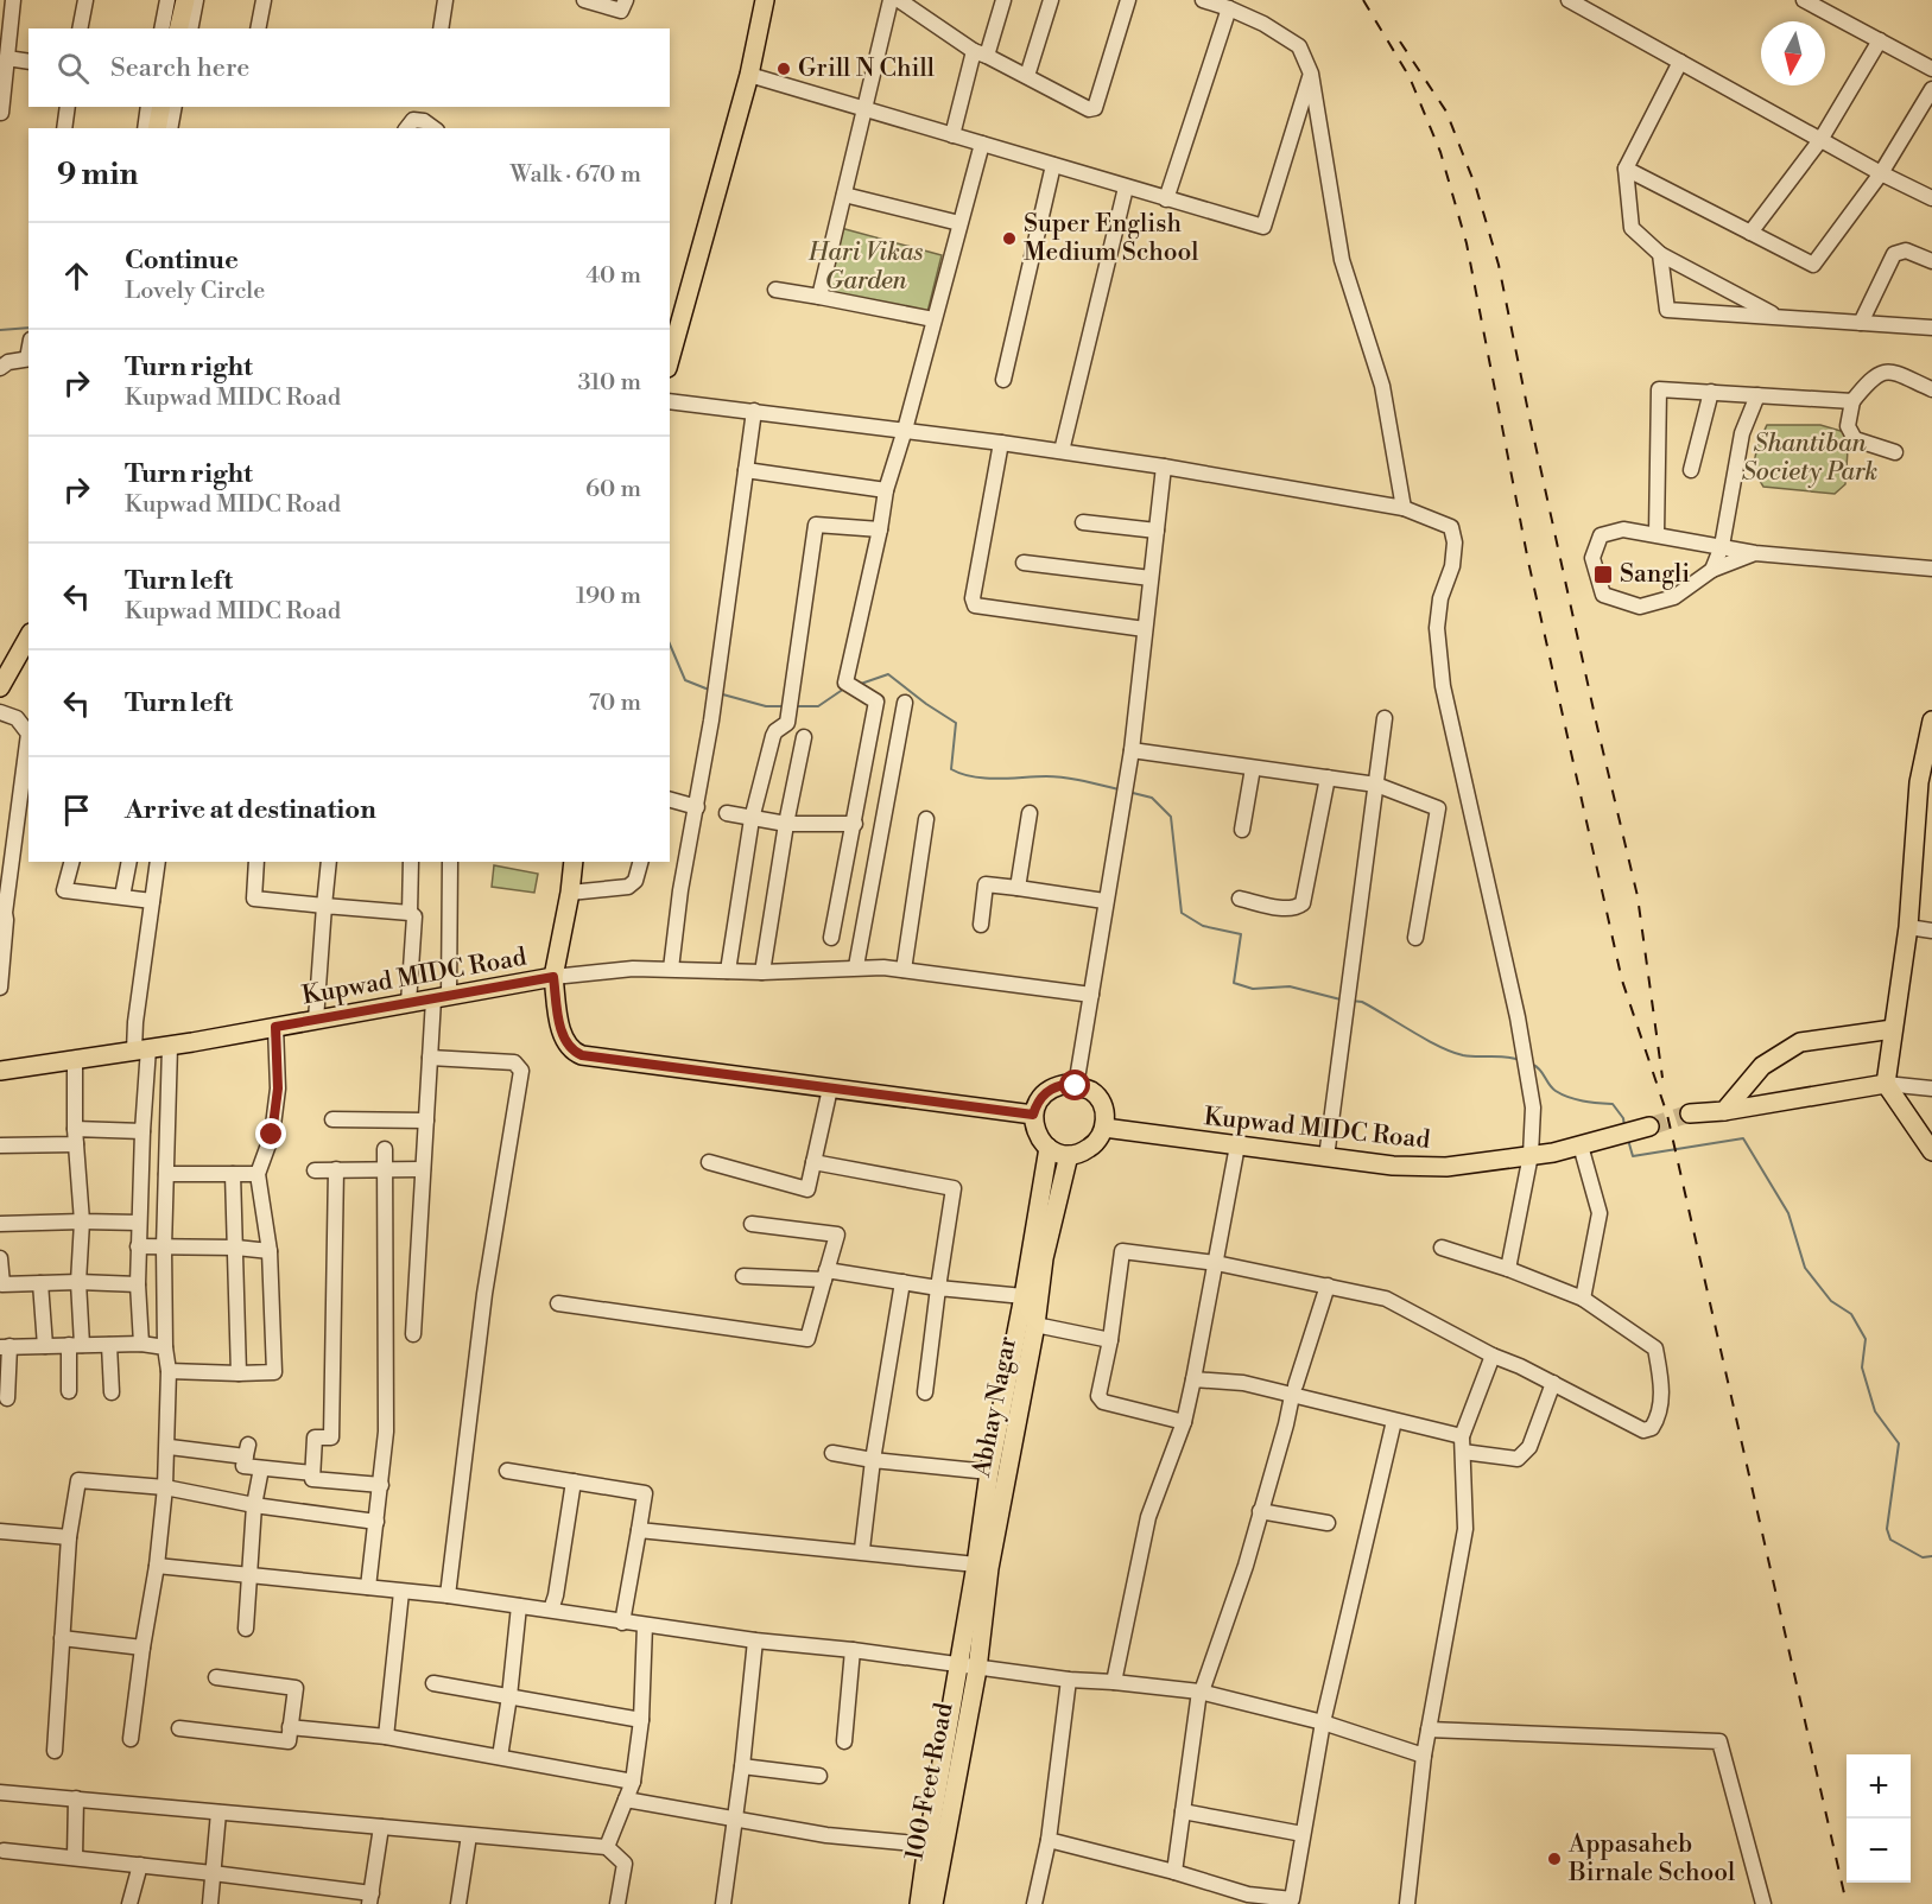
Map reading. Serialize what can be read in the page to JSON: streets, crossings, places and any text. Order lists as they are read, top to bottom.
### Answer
{
  "streets": {
    "main road": ["Kupwad MIDC Road", "Abhay Nagar", "100 Feet Road"]
  },
  "crossings": [
    ["Kupwad MIDC Road", "Abhay Nagar"],
    ["Abhay Nagar", "100 Feet Road"]
  ],
  "parks": ["Hari Vikas Garden", "Shantiban Society Park"],
  "places": {
    "other": ["Grill N Chill", "Super English Medium School", "Appasaheb Birnale School"],
    "transit": ["Sangli"]
  },
  "north": "bottom",
  "page": {
    "search": "Search here",
    "heading": ["9 min", "Walk · 670 m"],
    "list": [
      ["Continue", "Lovely Circle", "40 m"],
      ["Turn right", "Kupwad MIDC Road", "310 m"],
      ["Turn right", "Kupwad MIDC Road", "60 m"],
      ["Turn left", "Kupwad MIDC Road", "190 m"],
      ["Turn left", "70 m"],
      "Arrive at destination"
    ],
    "map_buttons": ["+", "−"]
  }
}
